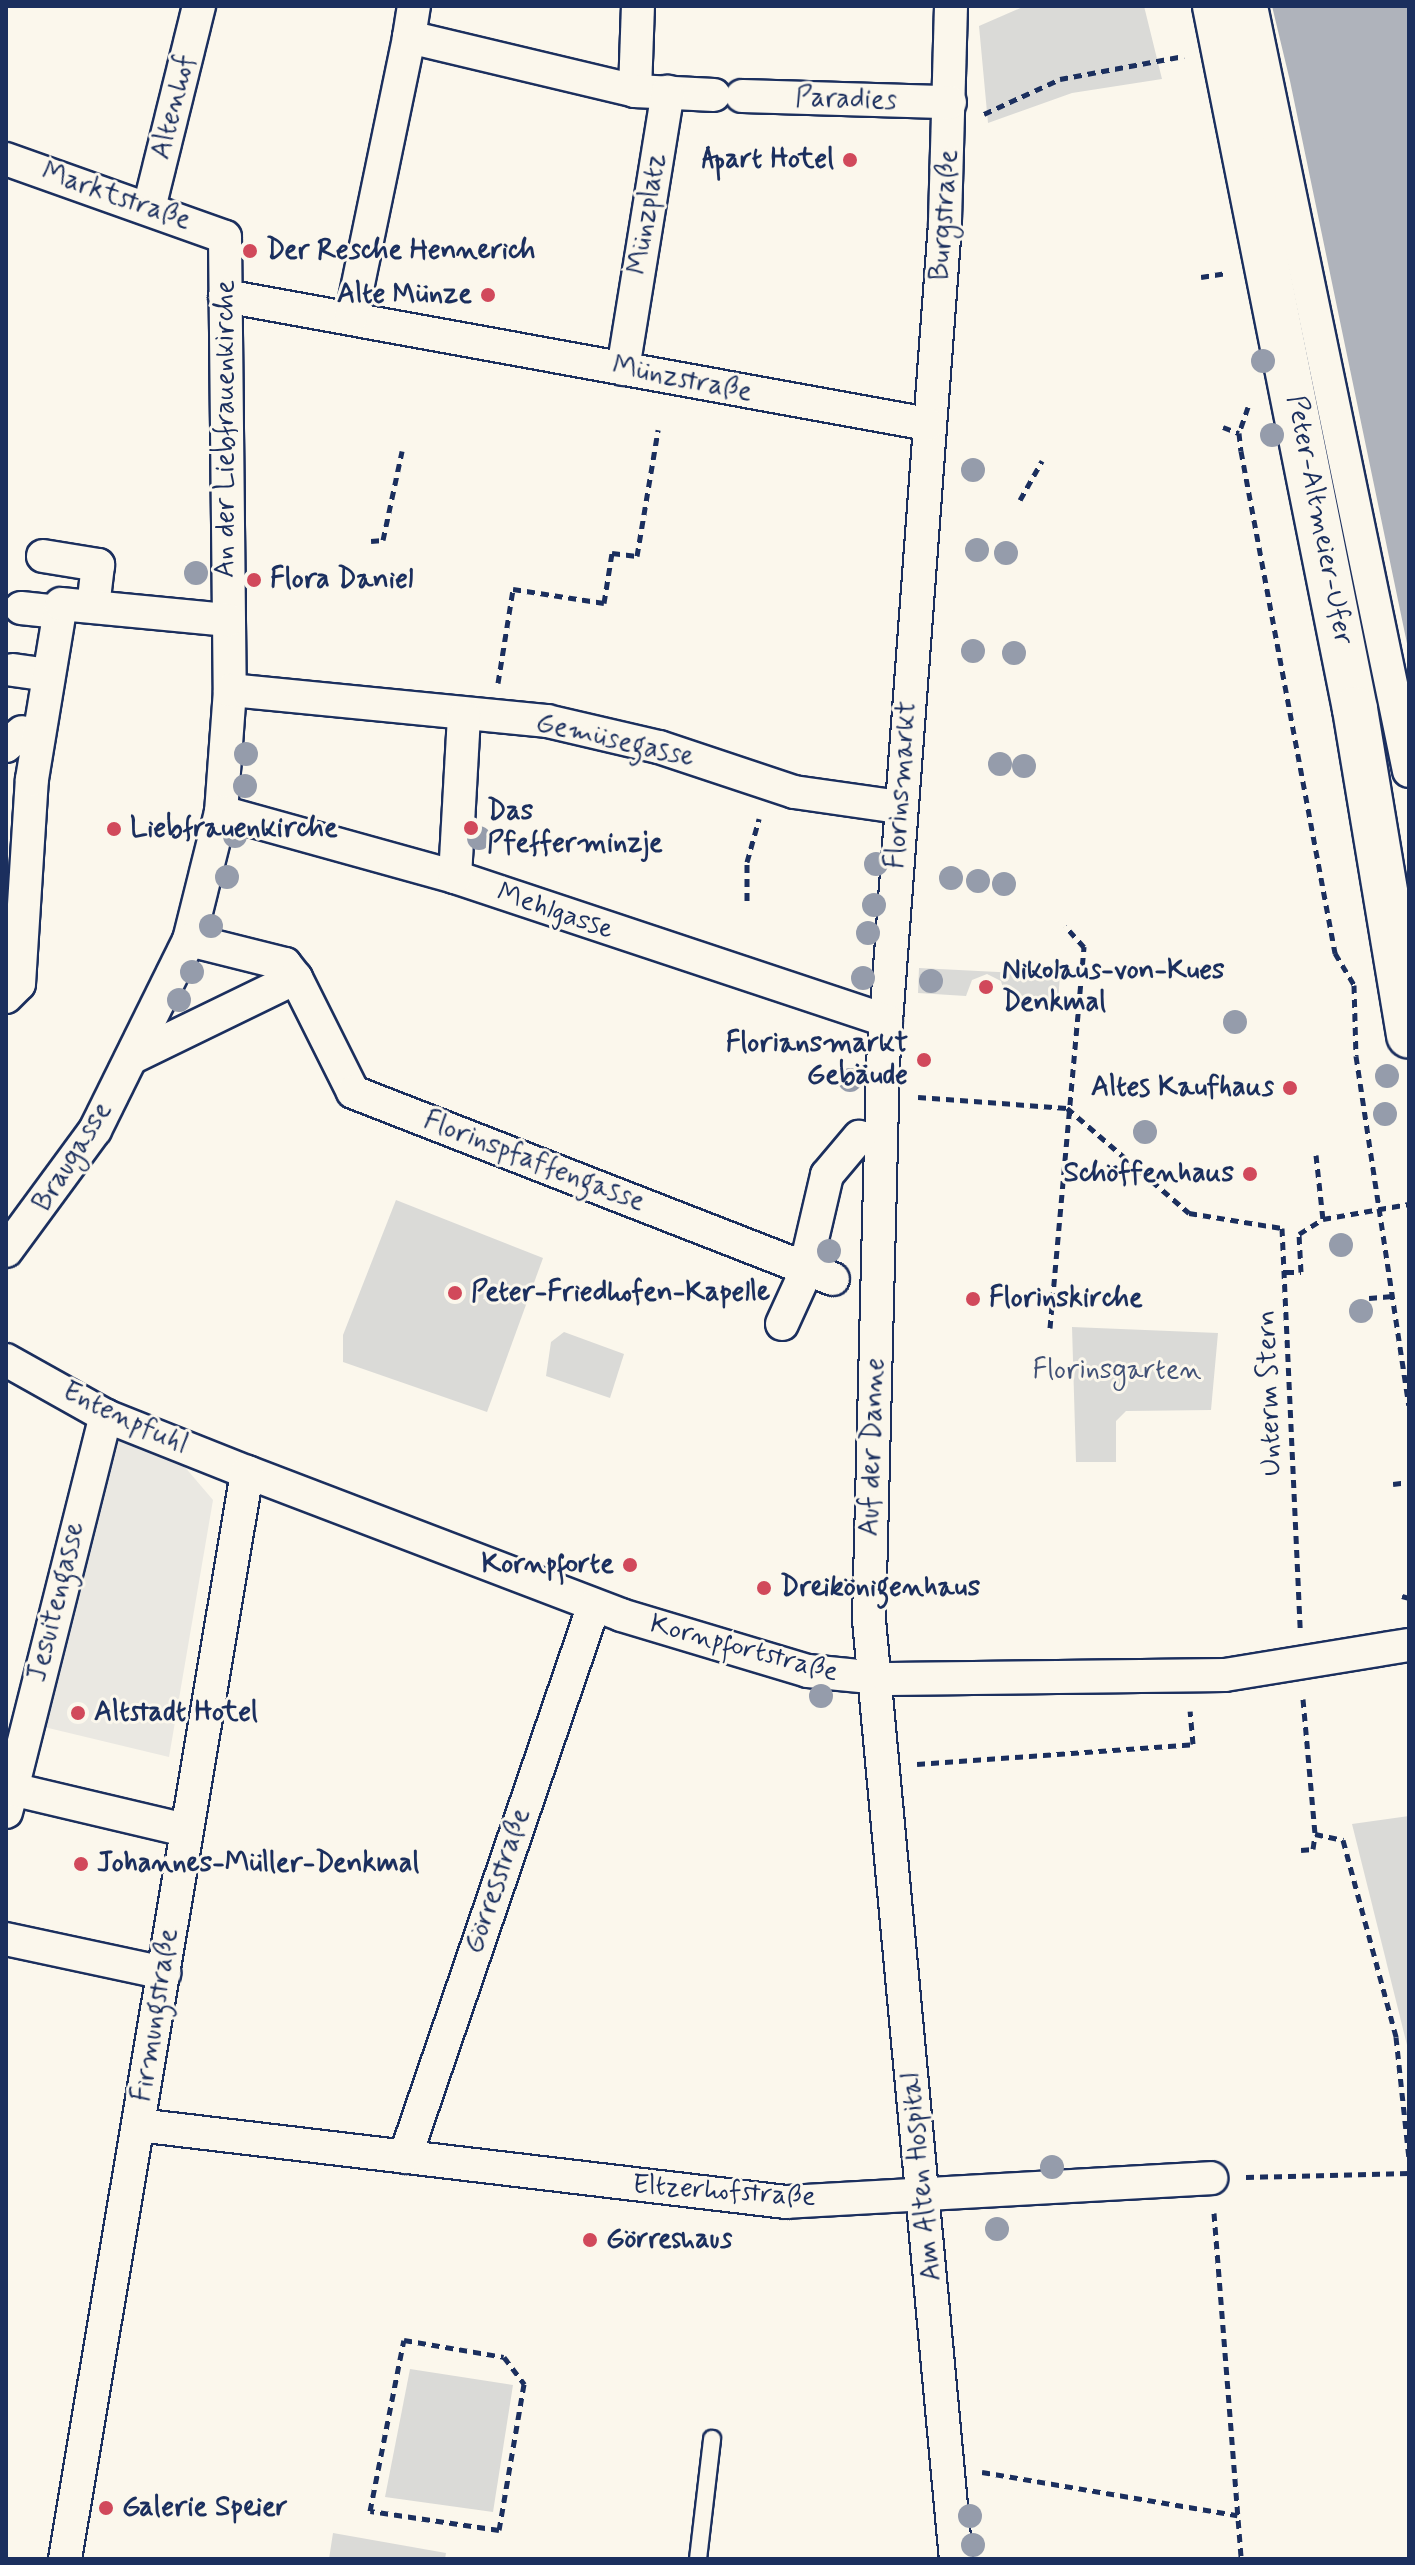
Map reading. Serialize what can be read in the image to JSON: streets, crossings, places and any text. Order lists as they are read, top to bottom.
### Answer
{
  "streets": {
    "street": [
      "Paradies",
      "Altenhof",
      "Marktstraße",
      "Münzplatz",
      "Burgstraße",
      "Münzstraße",
      "An der Liebfrauenkirche",
      "Peter-Altmeier-Ufer",
      "Gemüsegasse",
      "Florinsmarkt",
      "Mehlgasse",
      "Braugasse",
      "Florinspfaffengasse",
      "Entenpfuhl",
      "Auf der Danne",
      "Jesuitengasse",
      "Kornpfortstraße",
      "Görresstraße",
      "Firmungstraße",
      "Am Alten Hospital",
      "Eltzerhofstraße"
    ],
    "path": ["Unterm Stern"]
  },
  "crossings": [
    ["Paradies", "Münzplatz"],
    ["Paradies", "Burgstraße"],
    ["Altenhof", "Marktstraße"],
    ["Marktstraße", "An der Liebfrauenkirche"],
    ["Münzplatz", "Münzstraße"],
    ["Burgstraße", "Münzstraße"],
    ["Burgstraße", "Florinsmarkt"],
    ["Münzstraße", "An der Liebfrauenkirche"],
    ["Münzstraße", "Florinsmarkt"],
    ["An der Liebfrauenkirche", "Gemüsegasse"],
    ["An der Liebfrauenkirche", "Mehlgasse"],
    ["An der Liebfrauenkirche", "Braugasse"],
    ["Gemüsegasse", "Florinsmarkt"],
    ["Florinsmarkt", "Mehlgasse"],
    ["Florinsmarkt", "Auf der Danne"],
    ["Entenpfuhl", "Jesuitengasse"],
    ["Entenpfuhl", "Kornpfortstraße"],
    ["Entenpfuhl", "Firmungstraße"],
    ["Auf der Danne", "Kornpfortstraße"],
    ["Auf der Danne", "Am Alten Hospital"],
    ["Kornpfortstraße", "Görresstraße"],
    ["Kornpfortstraße", "Firmungstraße"],
    ["Görresstraße", "Eltzerhofstraße"],
    ["Firmungstraße", "Eltzerhofstraße"],
    ["Am Alten Hospital", "Eltzerhofstraße"]
  ],
  "parks": ["Florinsgarten"],
  "places": [
    "Apart Hotel",
    "Der Resche Hennerich",
    "Alte Münze",
    "Flora Daniel",
    "Das Pfefferminzje",
    "Liebfrauenkirche",
    "Nikolaus-von-Kues Denkmal",
    "Floriansmarkt Gebäude",
    "Altes Kaufhaus",
    "Schöffenhaus",
    "Peter-Friedhofen-Kapelle",
    "Florinskirche",
    "Kornpforte",
    "Dreikönigenhaus",
    "Altstadt Hotel",
    "Johannes-Müller-Denkmal",
    "Görreshaus",
    "Galerie Speier"
  ]
}
